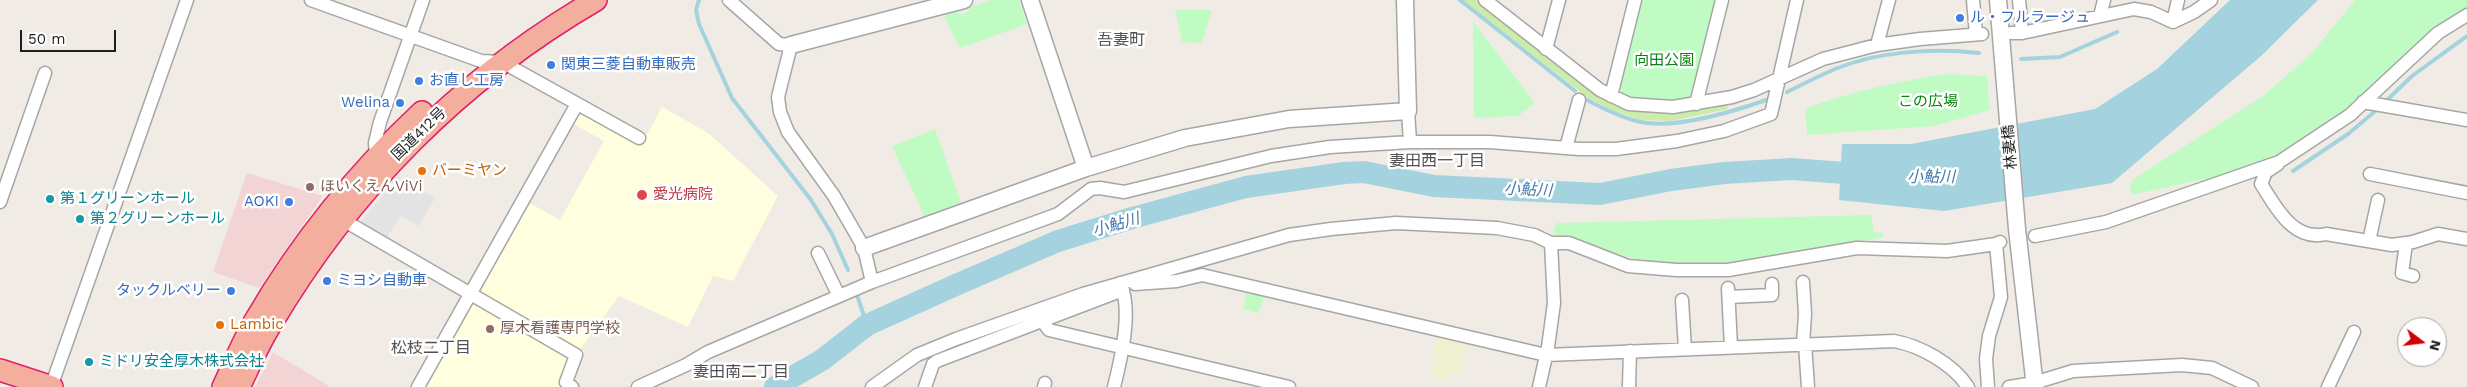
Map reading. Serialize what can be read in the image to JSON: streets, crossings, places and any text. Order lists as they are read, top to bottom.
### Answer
{
  "streets": {
    "highway": ["国道412号"],
    "street": ["林妻橋"]
  },
  "districts": [
    "吾妻町",
    "妻田西一丁目",
    "松枝二丁目",
    "妻田南二丁目"
  ],
  "water": ["小鮎川"],
  "parks": ["向田公園", "この広場"],
  "places": [
    "ル・フルラージュ",
    "関東三菱自動車販売",
    "お直し工房",
    "Welina",
    "バーミヤン",
    "ほいくえんViVi",
    "愛光病院",
    "第１グリーンホール",
    "AOKI",
    "第２グリーンホール",
    "ミヨシ自動車",
    "タックルベリー",
    "Lambic",
    "厚木看護専門学校",
    "ミドリ安全厚木株式会社"
  ],
  "scale_bar": "50 m",
  "north": "right"
}
